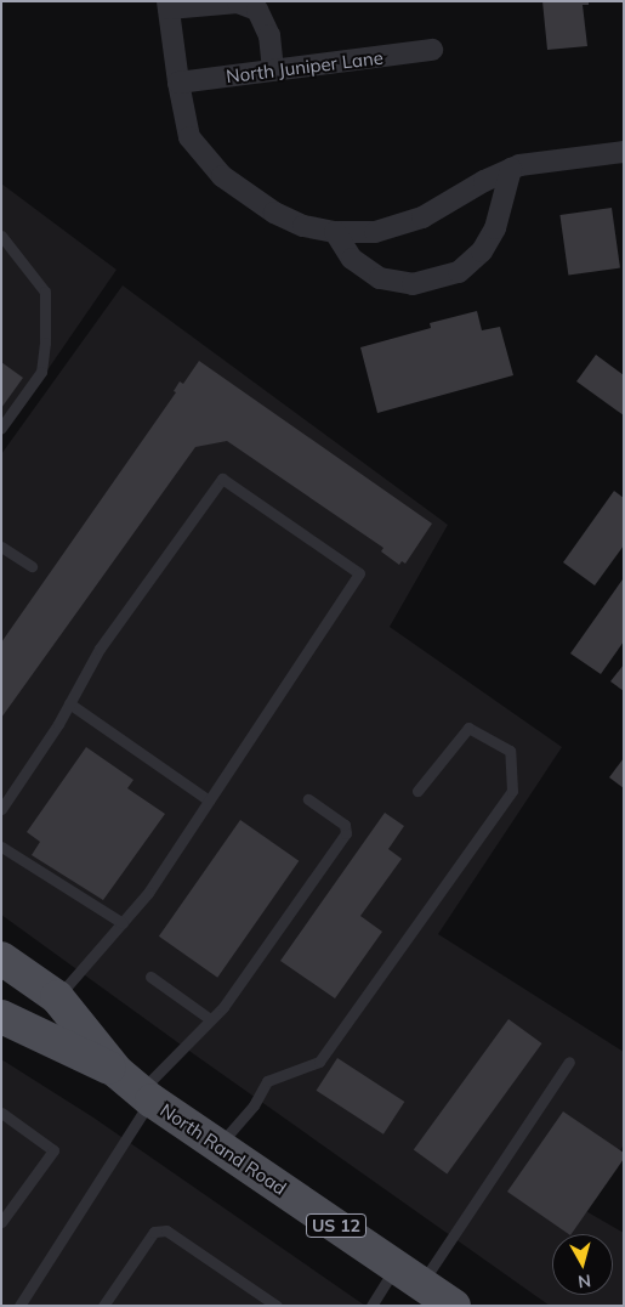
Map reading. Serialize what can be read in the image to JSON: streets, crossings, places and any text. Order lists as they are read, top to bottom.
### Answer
{
  "streets": {
    "main road": ["North Rand Road", "US 12"],
    "street": ["North Juniper Lane"]
  },
  "crossings": [
    ["North Rand Road", "US 12"]
  ],
  "north": "bottom"
}
